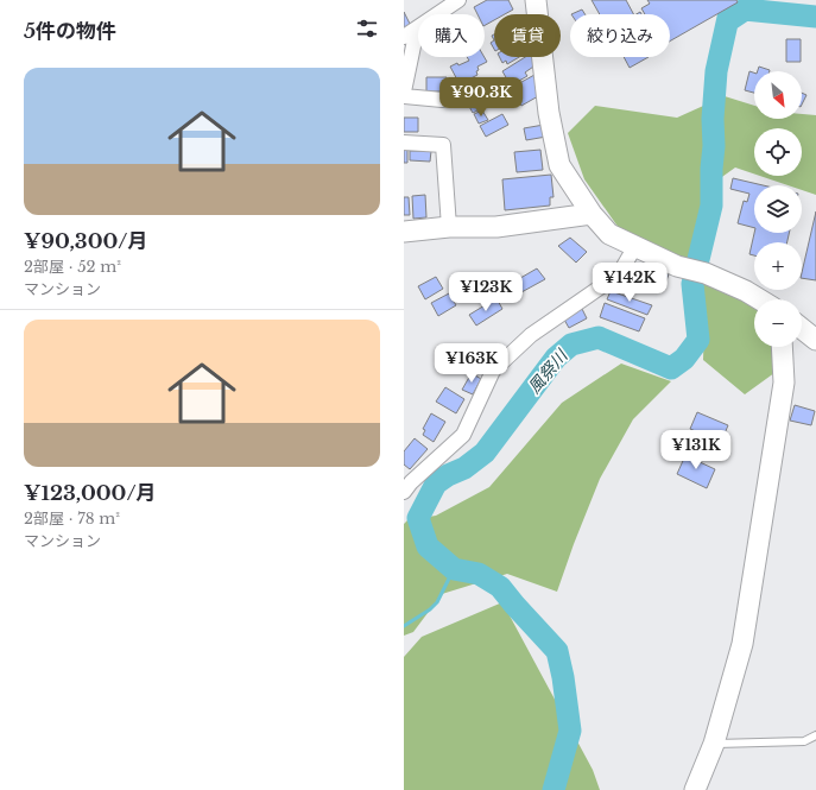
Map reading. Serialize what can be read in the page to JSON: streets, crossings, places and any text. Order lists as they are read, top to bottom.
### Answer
{
  "water": ["風祭川"],
  "north": "bottom right",
  "page": {
    "heading": "5件の物件",
    "chip": ["購入", "賃貸", "絞り込み"],
    "list": [
      {
        "name": "¥90,300/月",
        "note": "2部屋 · 52 m² · マンション"
      },
      {
        "name": "¥123,000/月",
        "note": "2部屋 · 78 m² · マンション"
      }
    ],
    "map_buttons": ["+", "−"],
    "price": [
      "¥90.3K",
      "¥142K",
      "¥123K",
      "¥163K",
      "¥131K"
    ]
  }
}
